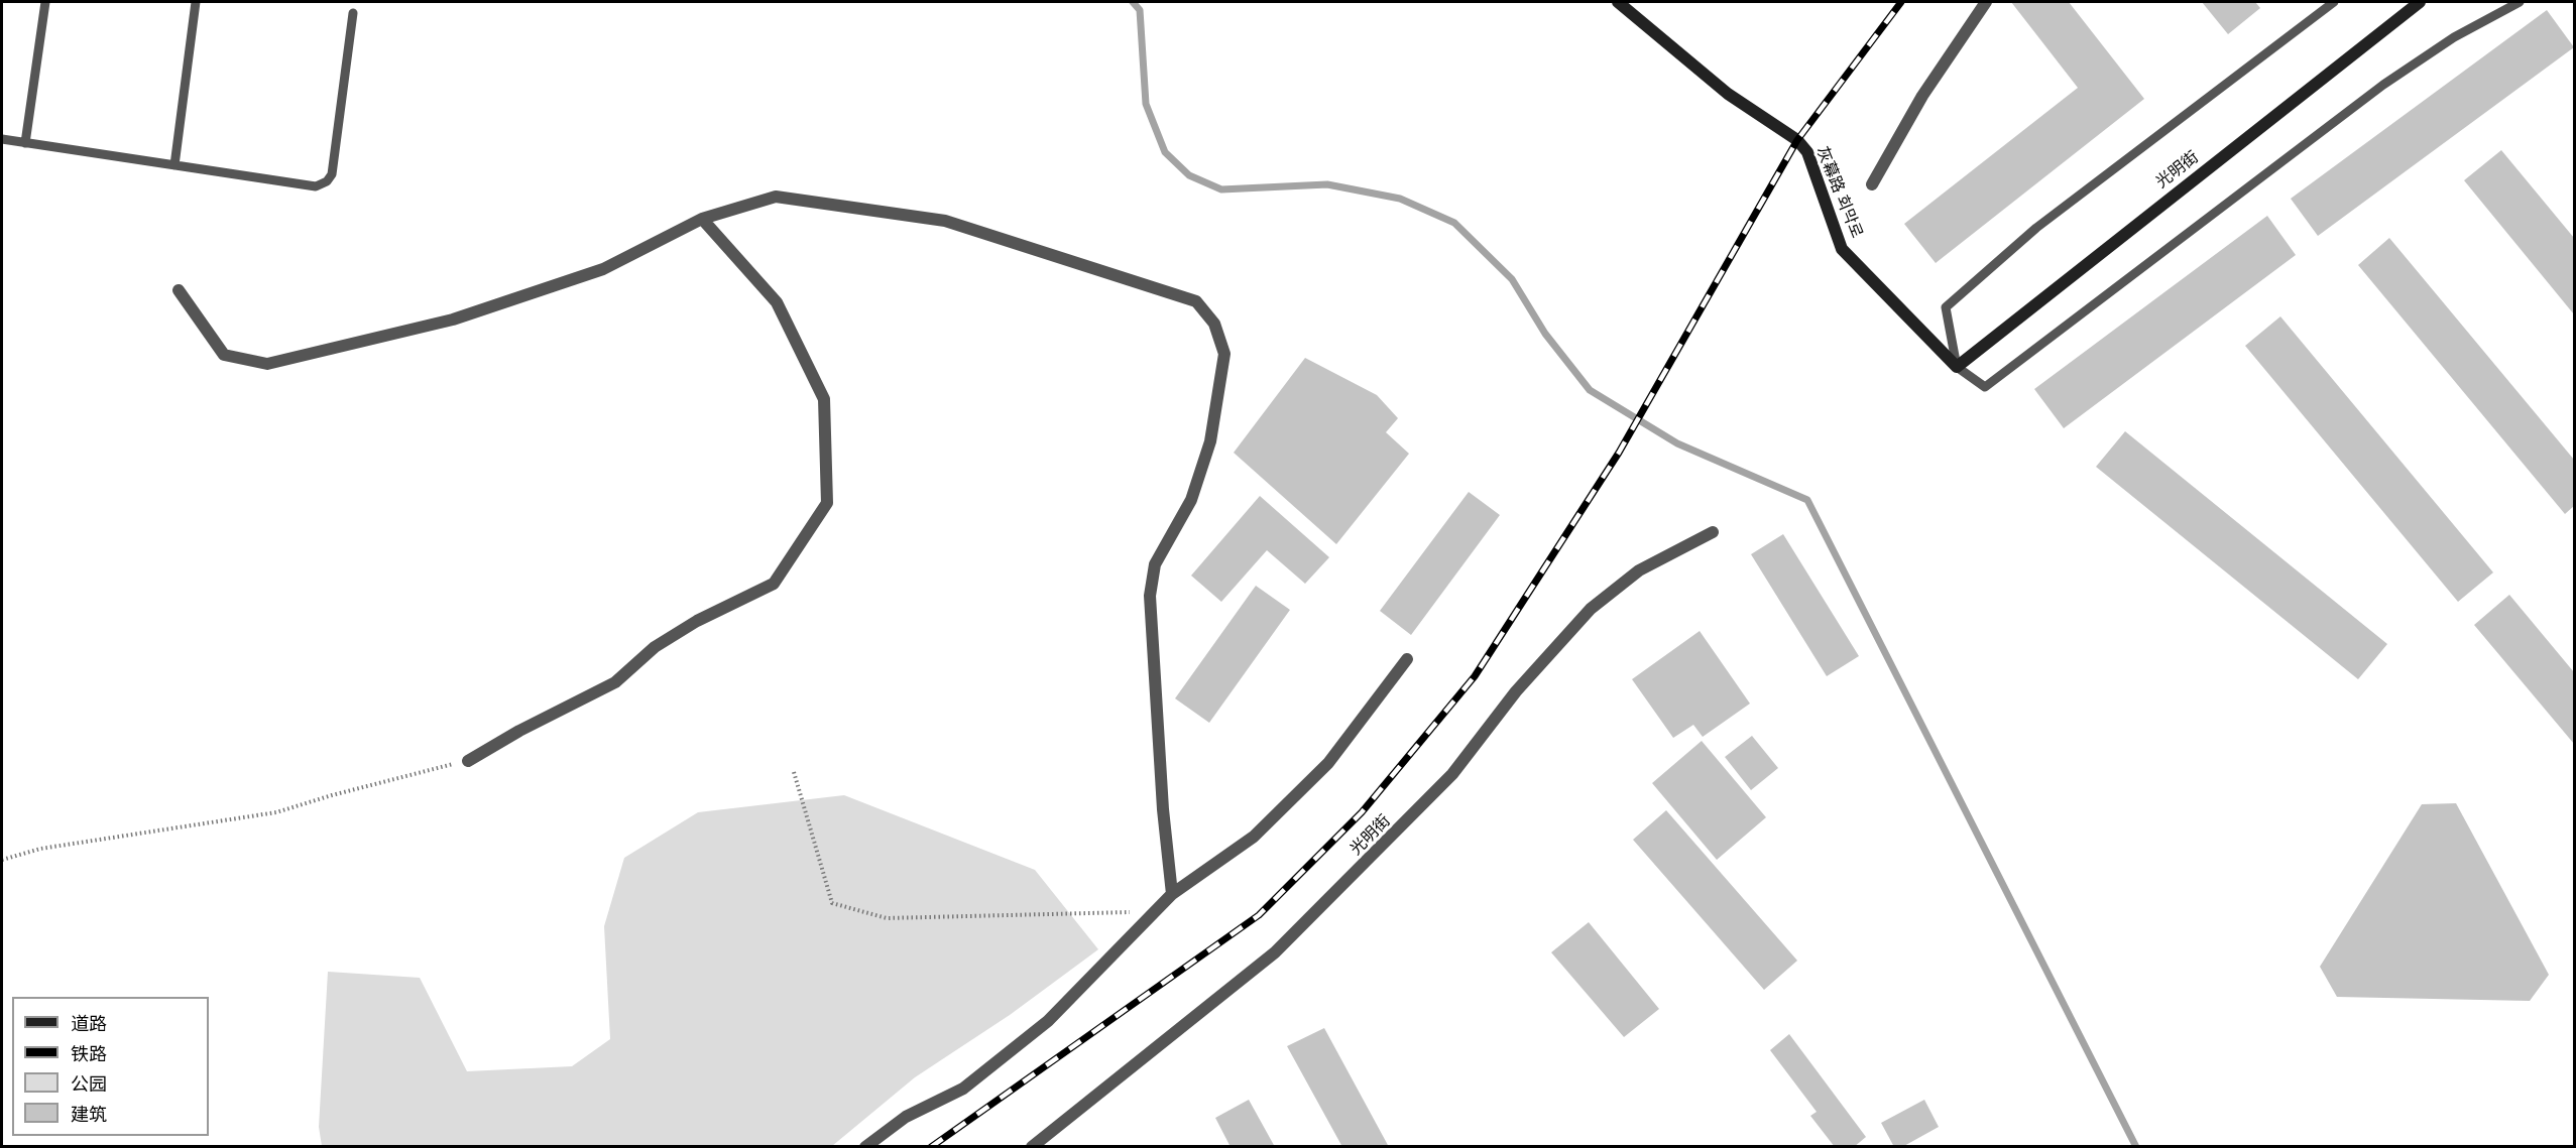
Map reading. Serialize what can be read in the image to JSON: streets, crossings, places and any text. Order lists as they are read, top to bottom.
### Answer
{
  "streets": {
    "main road": ["光明街", "灰幕路 회막로"]
  },
  "crossings": [
    ["光明街", "灰幕路 회막로"]
  ],
  "legend": [
    "道路",
    "铁路",
    "公园",
    "建筑"
  ]
}
